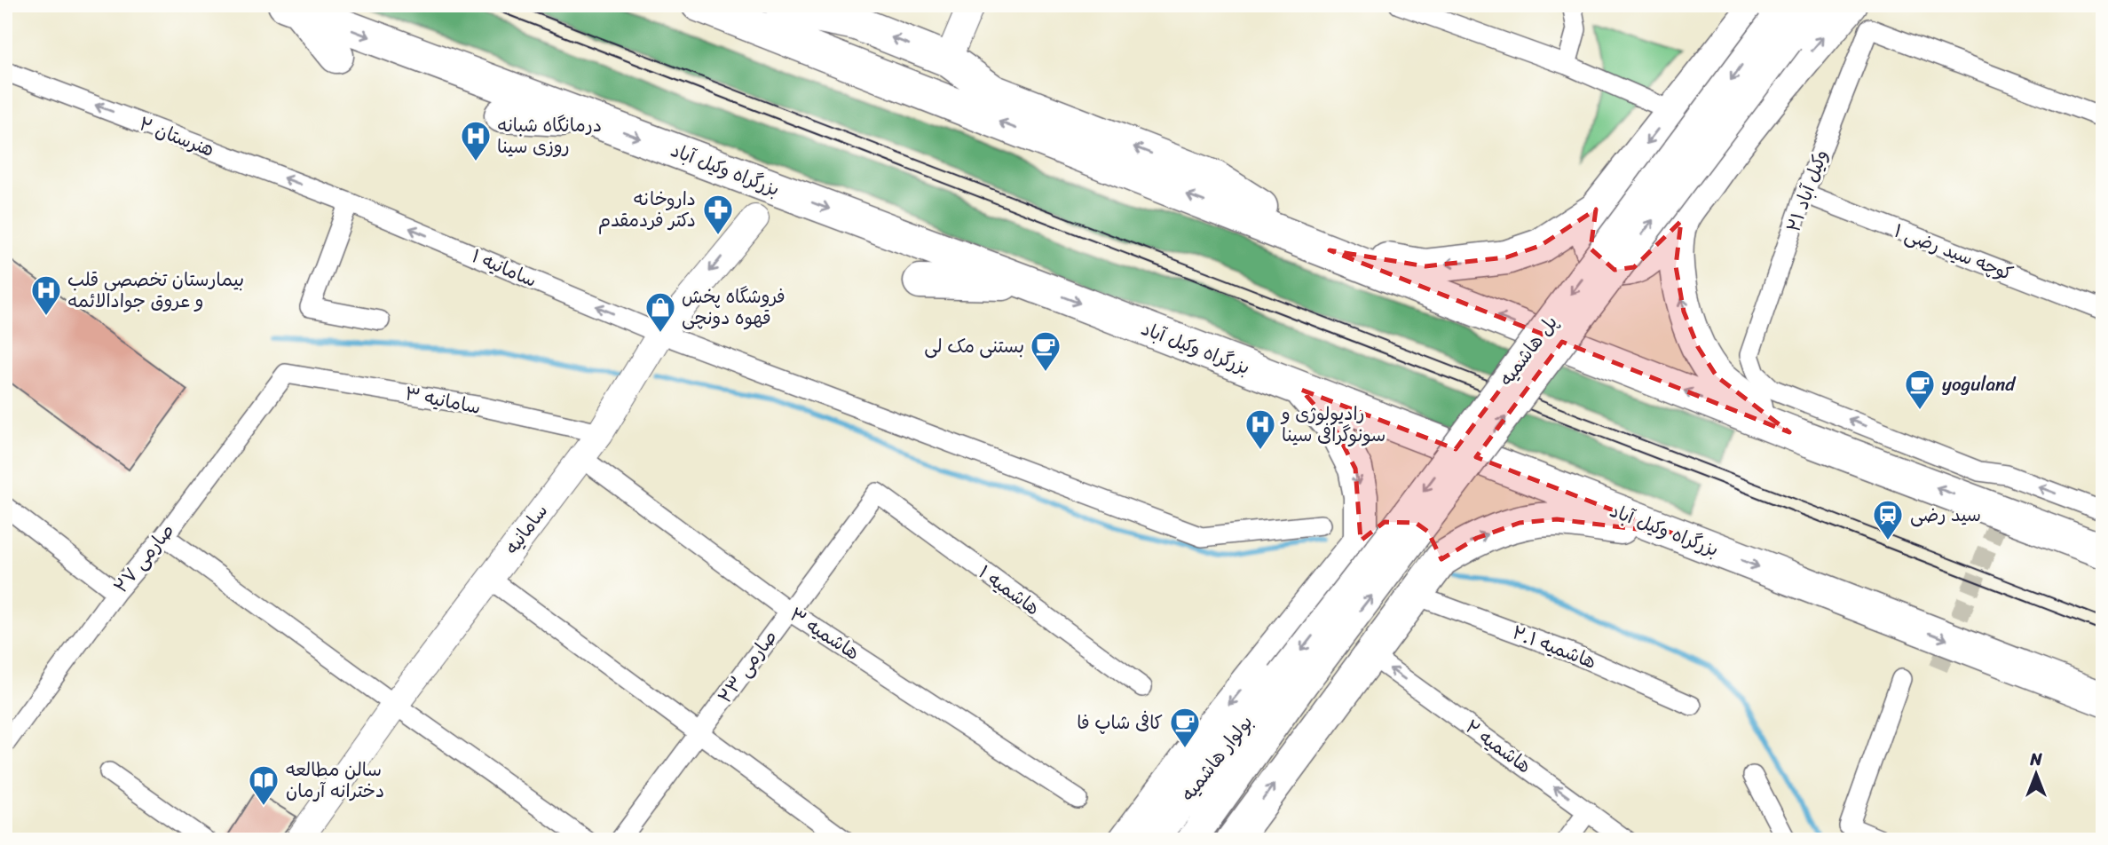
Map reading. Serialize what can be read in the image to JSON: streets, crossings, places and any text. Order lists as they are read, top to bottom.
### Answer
{
  "streets": {
    "highway": ["بزرگراه وکیل آباد"],
    "main road": ["پل هاشمیه", "بولوار هاشمیه"],
    "street": [
      "هنرستان ۲",
      "۲۱ وکیل آباد",
      "کوچه سید رضی ۱",
      "سامانیه ۱",
      "سامانیه ۳",
      "سامانیه",
      "صارمی ۲۷",
      "هاشمیه ۱",
      "هاشمیه ۳",
      "هاشمیه ۲.۱",
      "صارمی ۲۳",
      "هاشمیه ۲"
    ]
  },
  "crossings": [
    ["هنرستان ۲", "سامانیه ۱"],
    ["۲۱ وکیل آباد", "کوچه سید رضی ۱"],
    ["سامانیه ۱", "سامانیه"],
    ["پل هاشمیه", "بولوار هاشمیه"],
    ["سامانیه ۳", "سامانیه"],
    ["سامانیه ۳", "صارمی ۲۷"],
    ["سامانیه", "هاشمیه ۳"],
    ["هاشمیه ۱", "صارمی ۲۳"],
    ["هاشمیه ۳", "صارمی ۲۳"]
  ],
  "one_way": ["هنرستان ۲", "هاشمیه ۲"],
  "places": {
    "hospital": ["درمانگاه شبانه روزی سینا", "بیمارستان تخصصی قلب و عروق جوادالائمه", "رادیولوژی و سونوگرافی سینا"],
    "pharmacy": ["داروخانه دكتر فردمقدم"],
    "shop": ["فروشگاه پخش قهوه دونچی"],
    "cafe": ["بستنی مک لی", "yoguland", "کافی شاپ فا"],
    "station": ["سید رضی"],
    "library": ["سالن مطالعه دخترانه آرمان"]
  },
  "north": "top"
}
